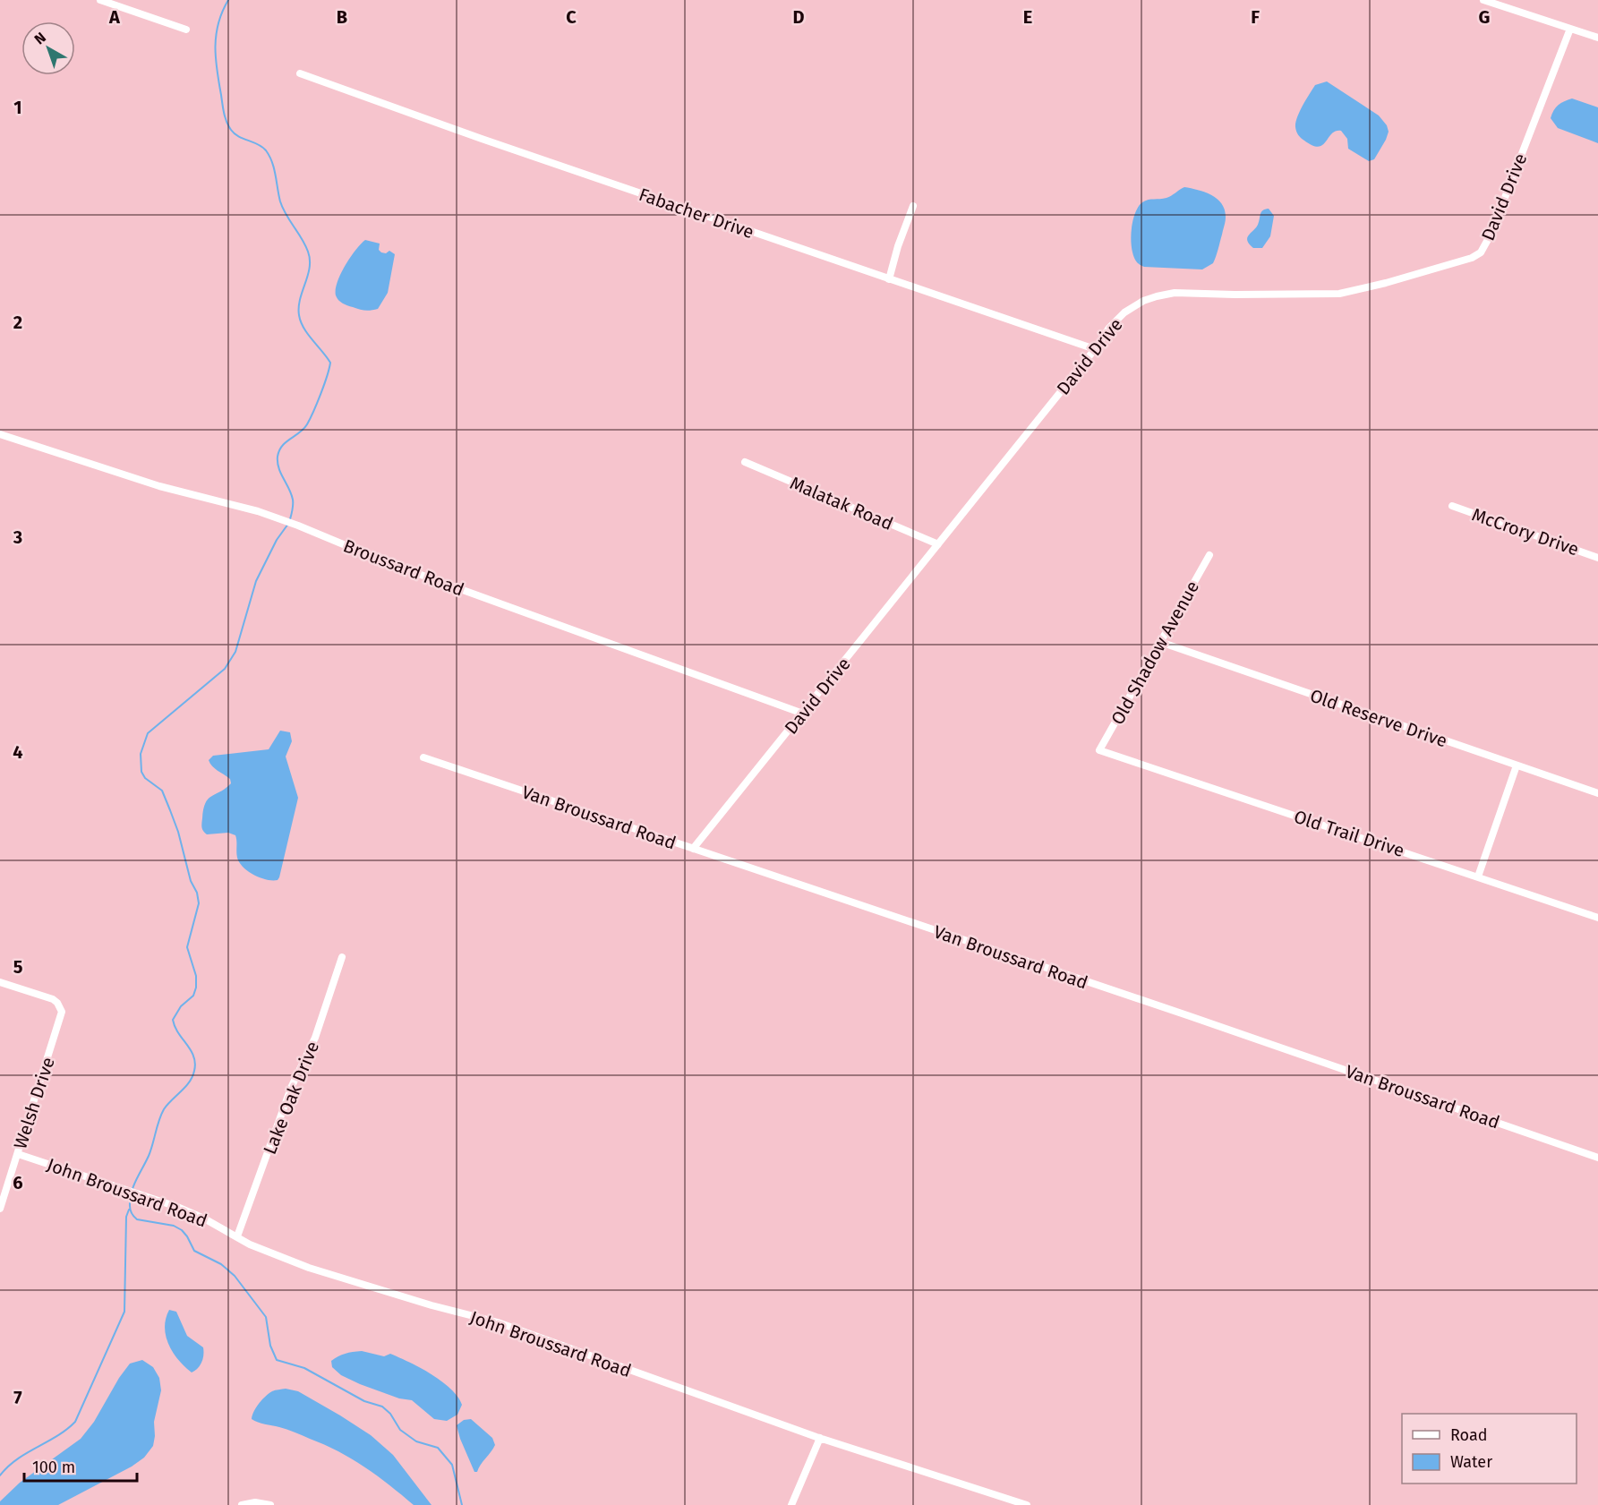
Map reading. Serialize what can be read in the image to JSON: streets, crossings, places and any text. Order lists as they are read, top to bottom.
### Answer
{
  "streets": {
    "street": [
      "David Drive",
      "Fabacher Drive",
      "Malatak Road",
      "McCrory Drive",
      "Broussard Road",
      "Old Shadow Avenue",
      "Old Reserve Drive",
      "Van Broussard Road",
      "Old Trail Drive",
      "Lake Oak Drive",
      "Welsh Drive",
      "John Broussard Road"
    ]
  },
  "crossings": [
    ["David Drive", "Fabacher Drive"],
    ["David Drive", "Malatak Road"],
    ["David Drive", "Broussard Road"],
    ["David Drive", "Van Broussard Road"],
    ["Old Shadow Avenue", "Old Reserve Drive"],
    ["Old Shadow Avenue", "Old Trail Drive"],
    ["Lake Oak Drive", "John Broussard Road"],
    ["Welsh Drive", "John Broussard Road"]
  ],
  "legend": ["Road", "Water"],
  "scale_bar": "100 m",
  "north": "top left",
  "grid": {
    "columns": [
      "A",
      "B",
      "C",
      "D",
      "E",
      "F",
      "G"
    ],
    "rows": [
      "1",
      "2",
      "3",
      "4",
      "5",
      "6",
      "7"
    ]
  }
}
